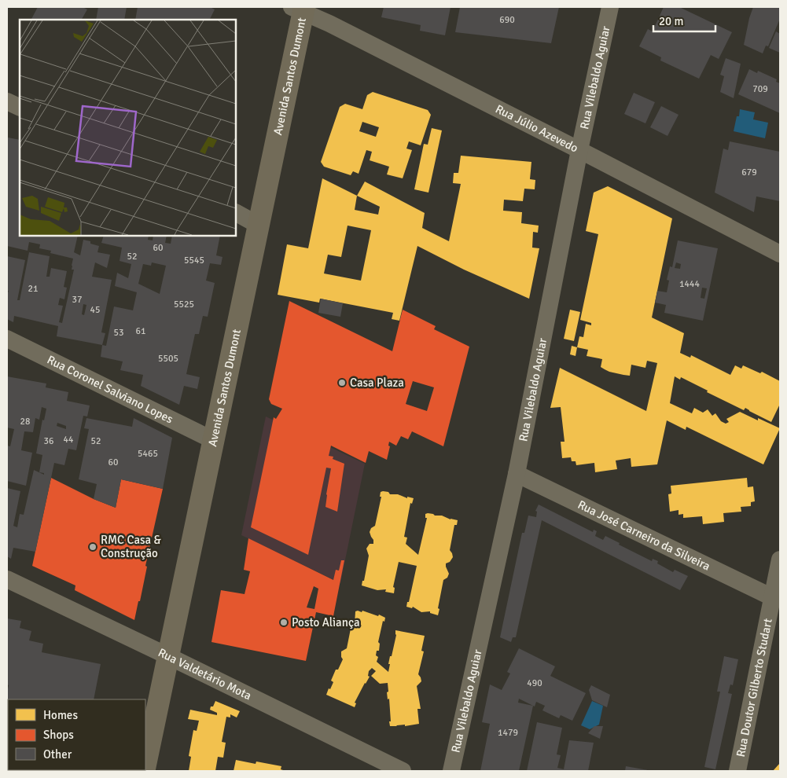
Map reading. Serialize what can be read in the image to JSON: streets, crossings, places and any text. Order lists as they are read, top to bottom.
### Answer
{
  "streets": {
    "main road": ["Avenida Santos Dumont"],
    "street": [
      "Rua Vilebaldo Aguiar",
      "Rua Júlio Azevedo",
      "Rua Coronel Salviano Lopes",
      "Rua José Carneiro da Silveira",
      "Rua Valdetário Mota",
      "Rua Doutor Gilberto Studart"
    ]
  },
  "crossings": [
    ["Avenida Santos Dumont", "Rua Júlio Azevedo"],
    ["Avenida Santos Dumont", "Rua Coronel Salviano Lopes"],
    ["Avenida Santos Dumont", "Rua Valdetário Mota"],
    ["Rua Vilebaldo Aguiar", "Rua Júlio Azevedo"],
    ["Rua Vilebaldo Aguiar", "Rua José Carneiro da Silveira"],
    ["Rua José Carneiro da Silveira", "Rua Doutor Gilberto Studart"]
  ],
  "places": ["Casa Plaza", "RMC Casa & Construção", "Posto Aliança"],
  "house_numbers": [
    "690",
    "709",
    "679",
    "60",
    "52",
    "5545",
    "1444",
    "21",
    "37",
    "5525",
    "45",
    "61",
    "53",
    "5505",
    "28",
    "44",
    "36",
    "52",
    "5465",
    "60",
    "490",
    "1479"
  ],
  "legend": ["Homes", "Shops", "Other"],
  "scale_bar": "20 m"
}
